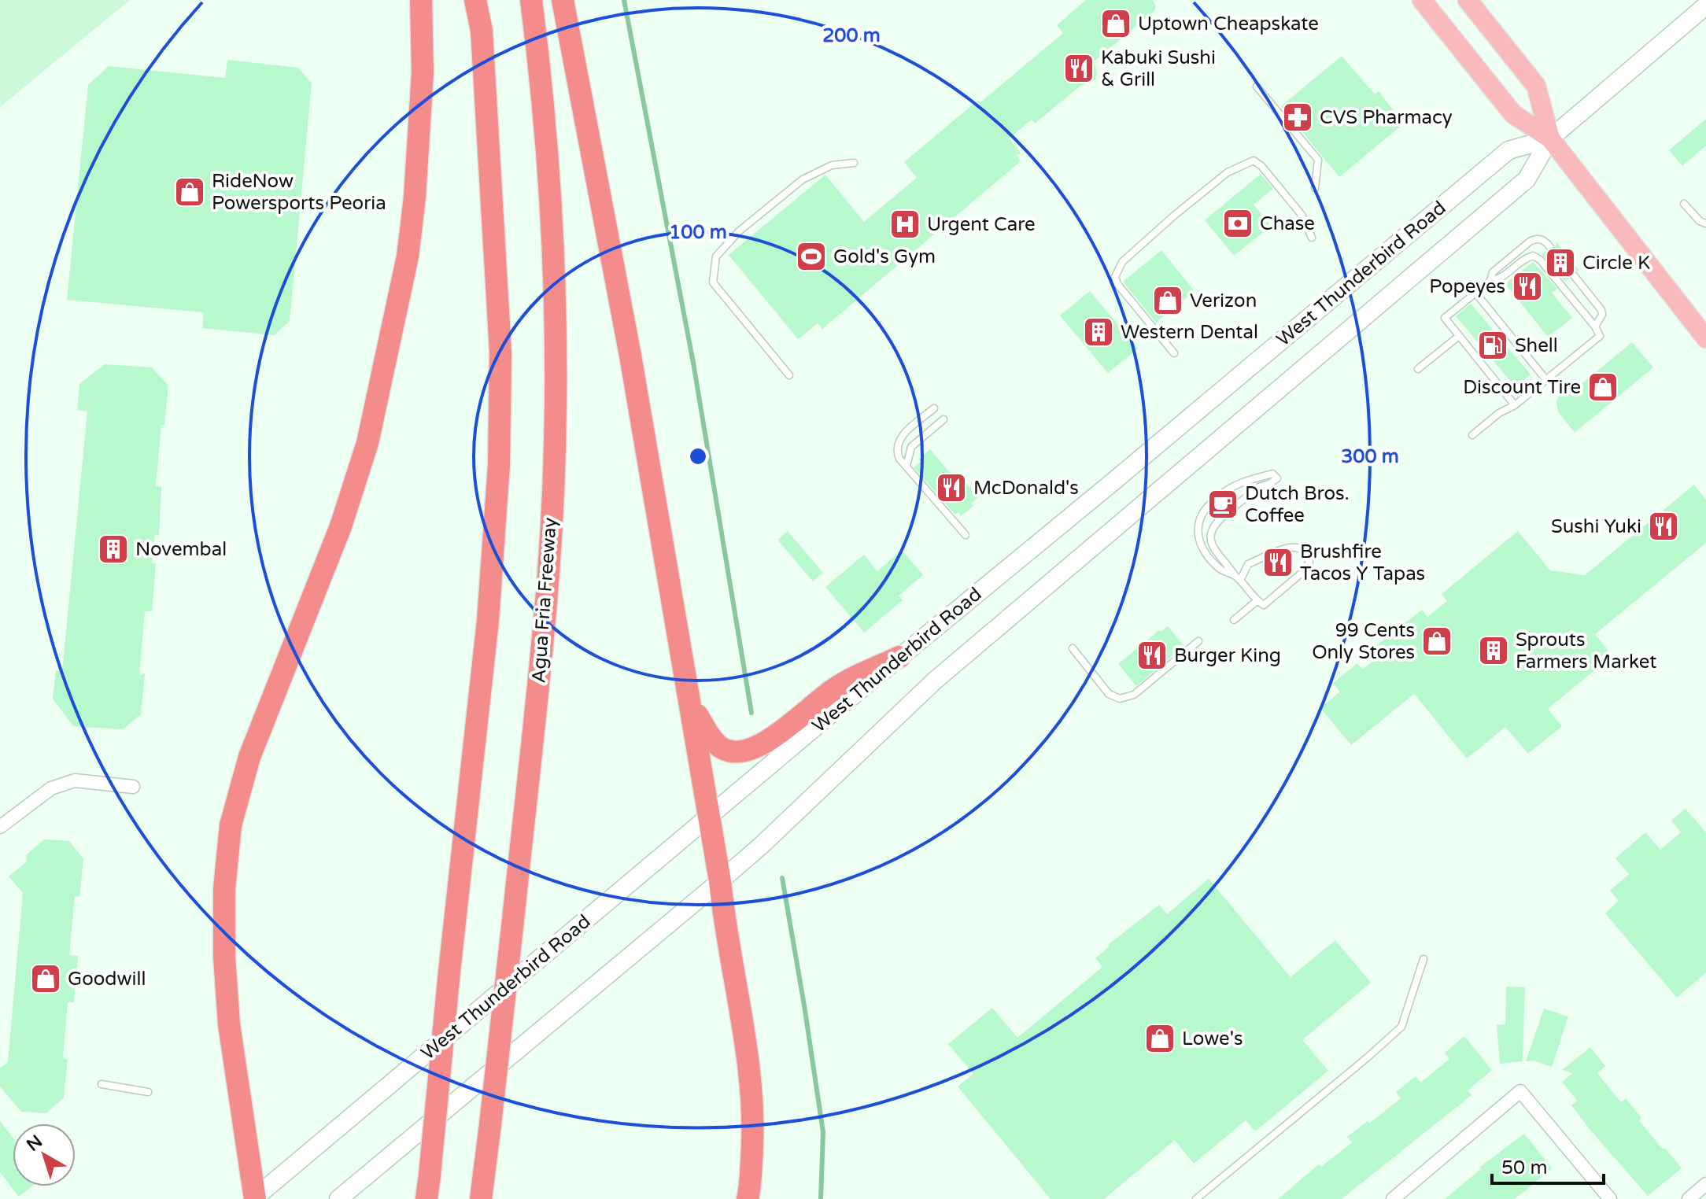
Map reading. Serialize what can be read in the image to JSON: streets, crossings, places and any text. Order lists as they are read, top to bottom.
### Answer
{
  "streets": {
    "highway": ["Agua Fria Freeway"],
    "main road": ["West Thunderbird Road"]
  },
  "places": {
    "shop": [
      "Uptown Cheapskate",
      "RideNow Powersports Peoria",
      "Verizon",
      "Discount Tire",
      "99 Cents Only Stores",
      "Goodwill",
      "Lowe's"
    ],
    "restaurant": [
      "Kabuki Sushi & Grill",
      "Popeyes",
      "McDonald's",
      "Sushi Yuki",
      "Brushfire Tacos Y Tapas",
      "Burger King"
    ],
    "pharmacy": ["CVS Pharmacy"],
    "bank": ["Chase"],
    "hospital": ["Urgent Care"],
    "sports": ["Gold's Gym"],
    "building": [
      "Circle K",
      "Western Dental",
      "Novembal",
      "Sprouts Farmers Market"
    ],
    "fuel station": ["Shell"],
    "cafe": ["Dutch Bros. Coffee"]
  },
  "scale_bar": "50 m",
  "north": "top left",
  "rings": ["200 m", "100 m", "300 m"]
}
